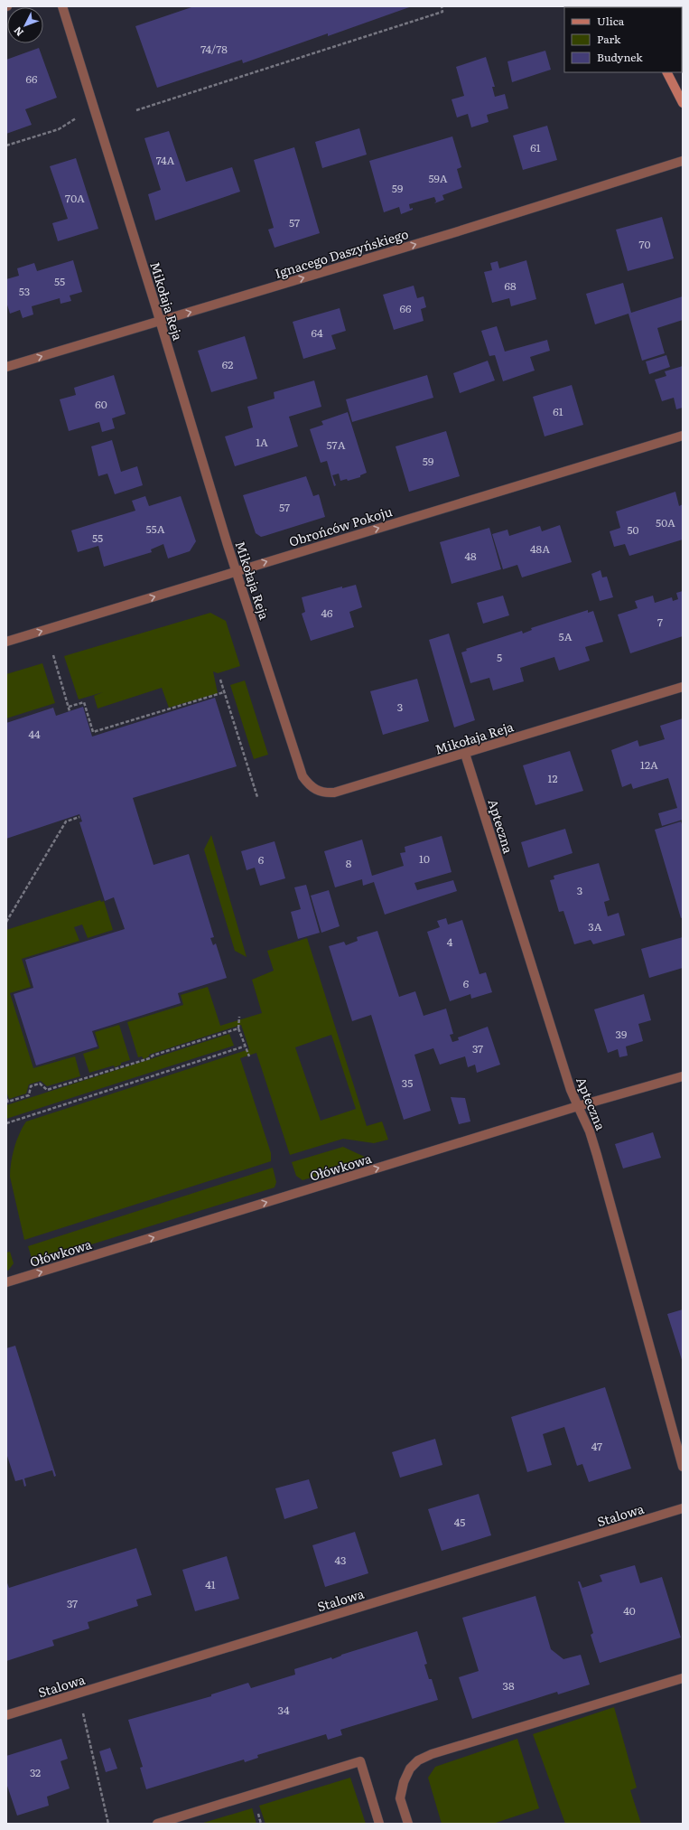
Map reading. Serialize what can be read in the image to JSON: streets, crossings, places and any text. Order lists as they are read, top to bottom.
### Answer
{
  "streets": {
    "street": [
      "Ignacego Daszyńskiego",
      "Mikołaja Reja",
      "Obrońców Pokoju",
      "Apteczna",
      "Ołówkowa",
      "Stalowa"
    ]
  },
  "crossings": [
    ["Ignacego Daszyńskiego", "Mikołaja Reja"],
    ["Mikołaja Reja", "Obrońców Pokoju"],
    ["Mikołaja Reja", "Apteczna"],
    ["Apteczna", "Ołówkowa"]
  ],
  "one_way": ["Ignacego Daszyńskiego", "Obrońców Pokoju", "Ołówkowa"],
  "house_numbers": [
    "74/78",
    "66",
    "61",
    "74A",
    "59A",
    "59",
    "70A",
    "57",
    "70",
    "55",
    "68",
    "53",
    "66",
    "64",
    "62",
    "60",
    "61",
    "1A",
    "57A",
    "59",
    "57",
    "50A",
    "55A",
    "50",
    "55",
    "48A",
    "48",
    "46",
    "7",
    "5A",
    "5",
    "3",
    "44",
    "12A",
    "12",
    "10",
    "6",
    "8",
    "3",
    "3A",
    "4",
    "6",
    "39",
    "37",
    "35",
    "47",
    "45",
    "43",
    "41",
    "37",
    "40",
    "38",
    "34",
    "32"
  ],
  "legend": ["Ulica", "Park", "Budynek"],
  "north": "bottom left"
}
